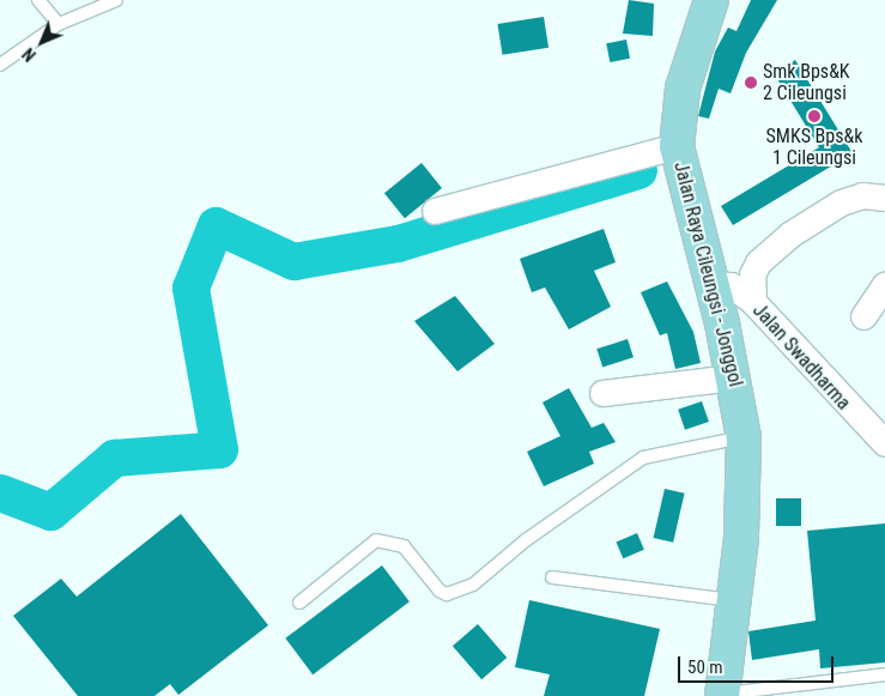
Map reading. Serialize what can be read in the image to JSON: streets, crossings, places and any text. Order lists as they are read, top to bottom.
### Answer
{
  "streets": {
    "main road": ["Jalan Raya Cileungsi - Jonggol"],
    "street": ["Jalan Swadharma"]
  },
  "crossings": [
    ["Jalan Raya Cileungsi - Jonggol", "Jalan Swadharma"]
  ],
  "places": ["Smk Bps&K 2 Cileungsi", "SMKS Bps&k 1 Cileungsi"],
  "scale_bar": "50 m",
  "north": "bottom left"
}
